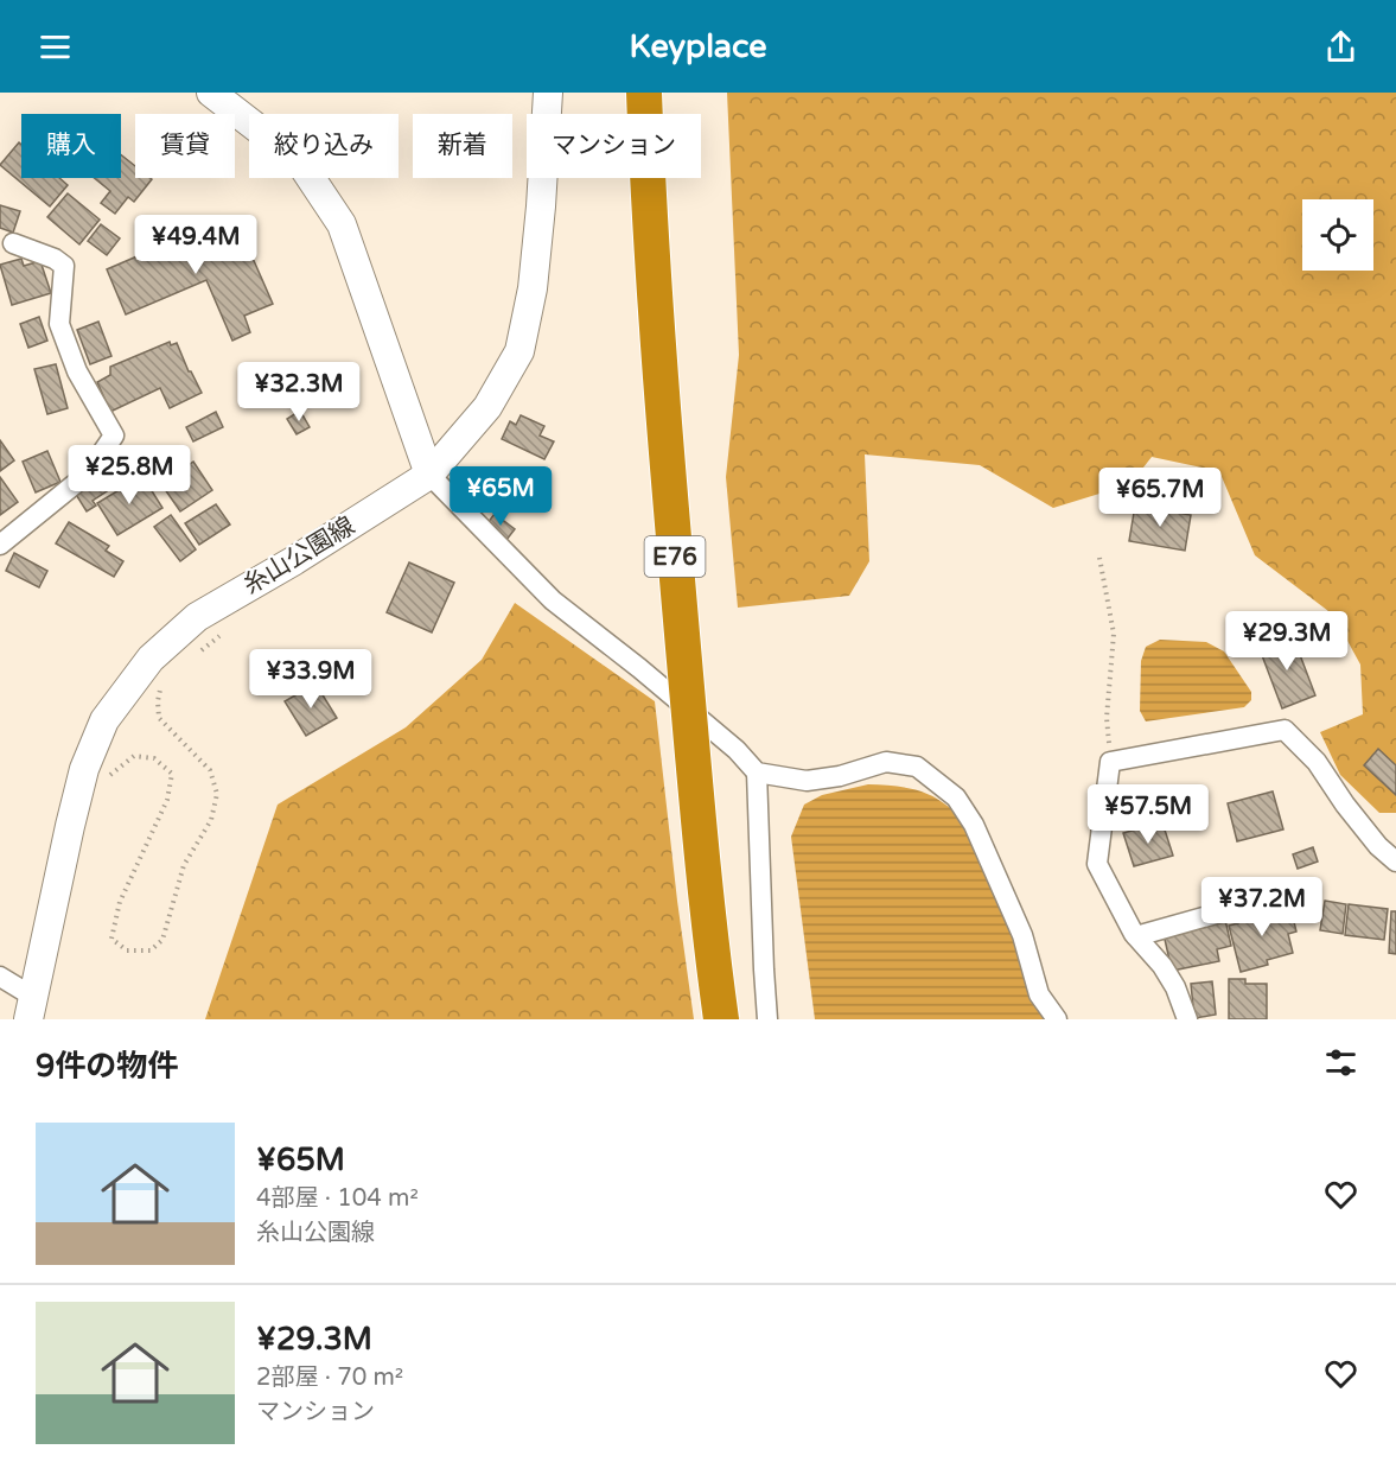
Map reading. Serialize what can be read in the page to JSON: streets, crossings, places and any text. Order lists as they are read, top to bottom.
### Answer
{
  "streets": {
    "highway": ["E76"],
    "main road": ["糸山公園線"]
  },
  "page": {
    "header": "Keyplace",
    "chip": [
      "購入",
      "賃貸",
      "絞り込み",
      "新着",
      "マンション"
    ],
    "price": [
      "¥49.4M",
      "¥32.3M",
      "¥25.8M",
      "¥65M",
      "¥65.7M",
      "¥29.3M",
      "¥33.9M",
      "¥57.5M",
      "¥37.2M"
    ],
    "heading": "9件の物件",
    "list": [
      {
        "name": "¥65M",
        "note": "4部屋 · 104 m² · 糸山公園線"
      },
      {
        "name": "¥29.3M",
        "note": "2部屋 · 70 m² · マンション"
      }
    ]
  }
}
